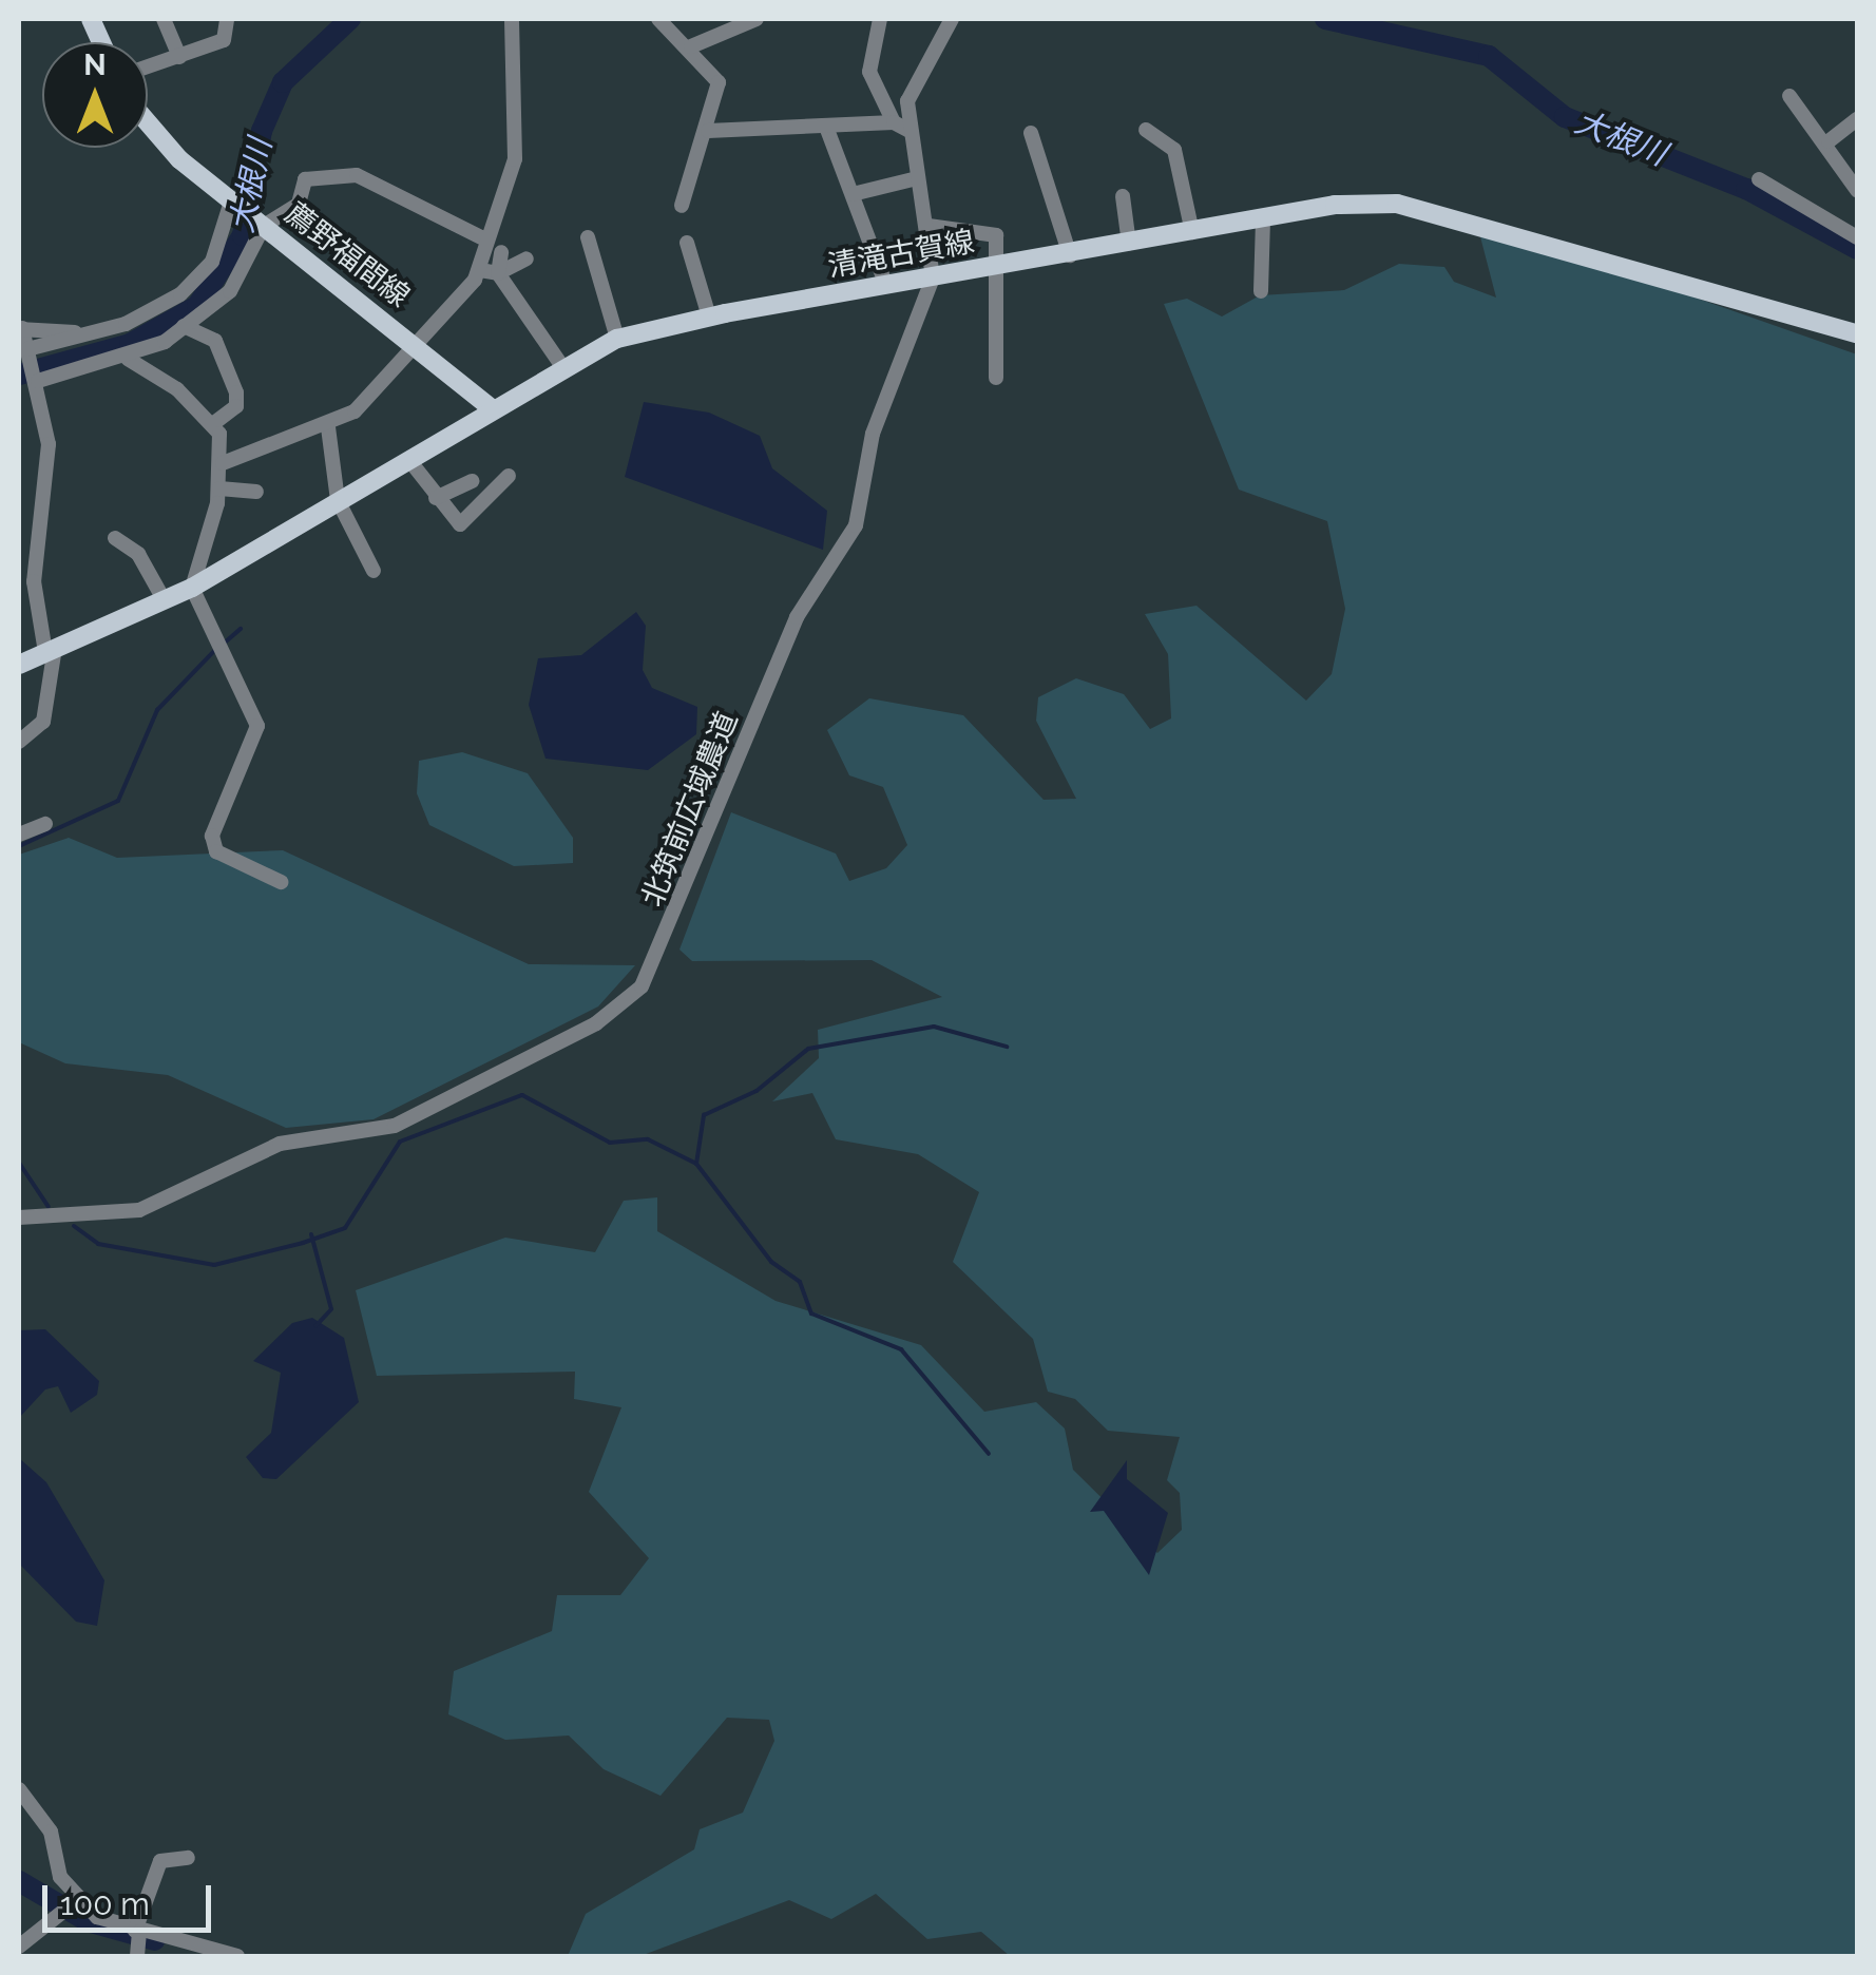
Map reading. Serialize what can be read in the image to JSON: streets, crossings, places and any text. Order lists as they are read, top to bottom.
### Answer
{
  "streets": {
    "main road": ["清滝古賀線", "薦野福間線"],
    "street": ["北筑前広域農道"]
  },
  "crossings": [
    ["清滝古賀線", "薦野福間線"],
    ["清滝古賀線", "北筑前広域農道"]
  ],
  "water": ["大根川"],
  "scale_bar": "100 m",
  "north": "top"
}
